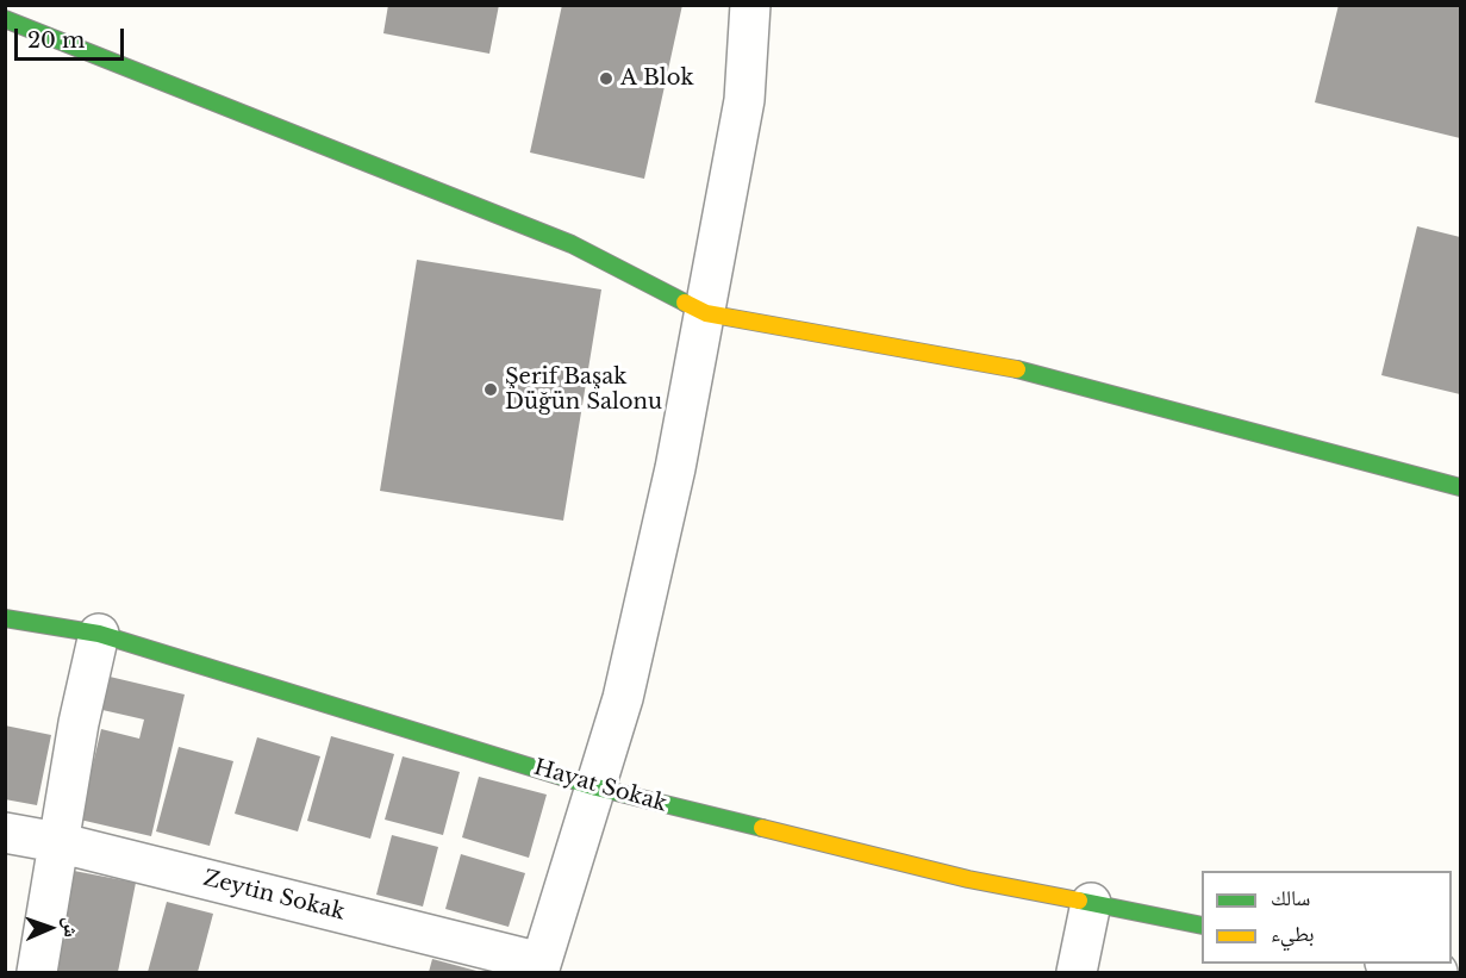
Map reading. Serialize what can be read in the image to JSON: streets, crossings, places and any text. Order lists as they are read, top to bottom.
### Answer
{
  "streets": {
    "street": ["Hayat Sokak", "Zeytin Sokak"]
  },
  "places": ["A Blok", "Şerif Başak Düğün Salonu"],
  "legend": ["سالك", "بطيء"],
  "scale_bar": "20 m",
  "north": "right"
}
